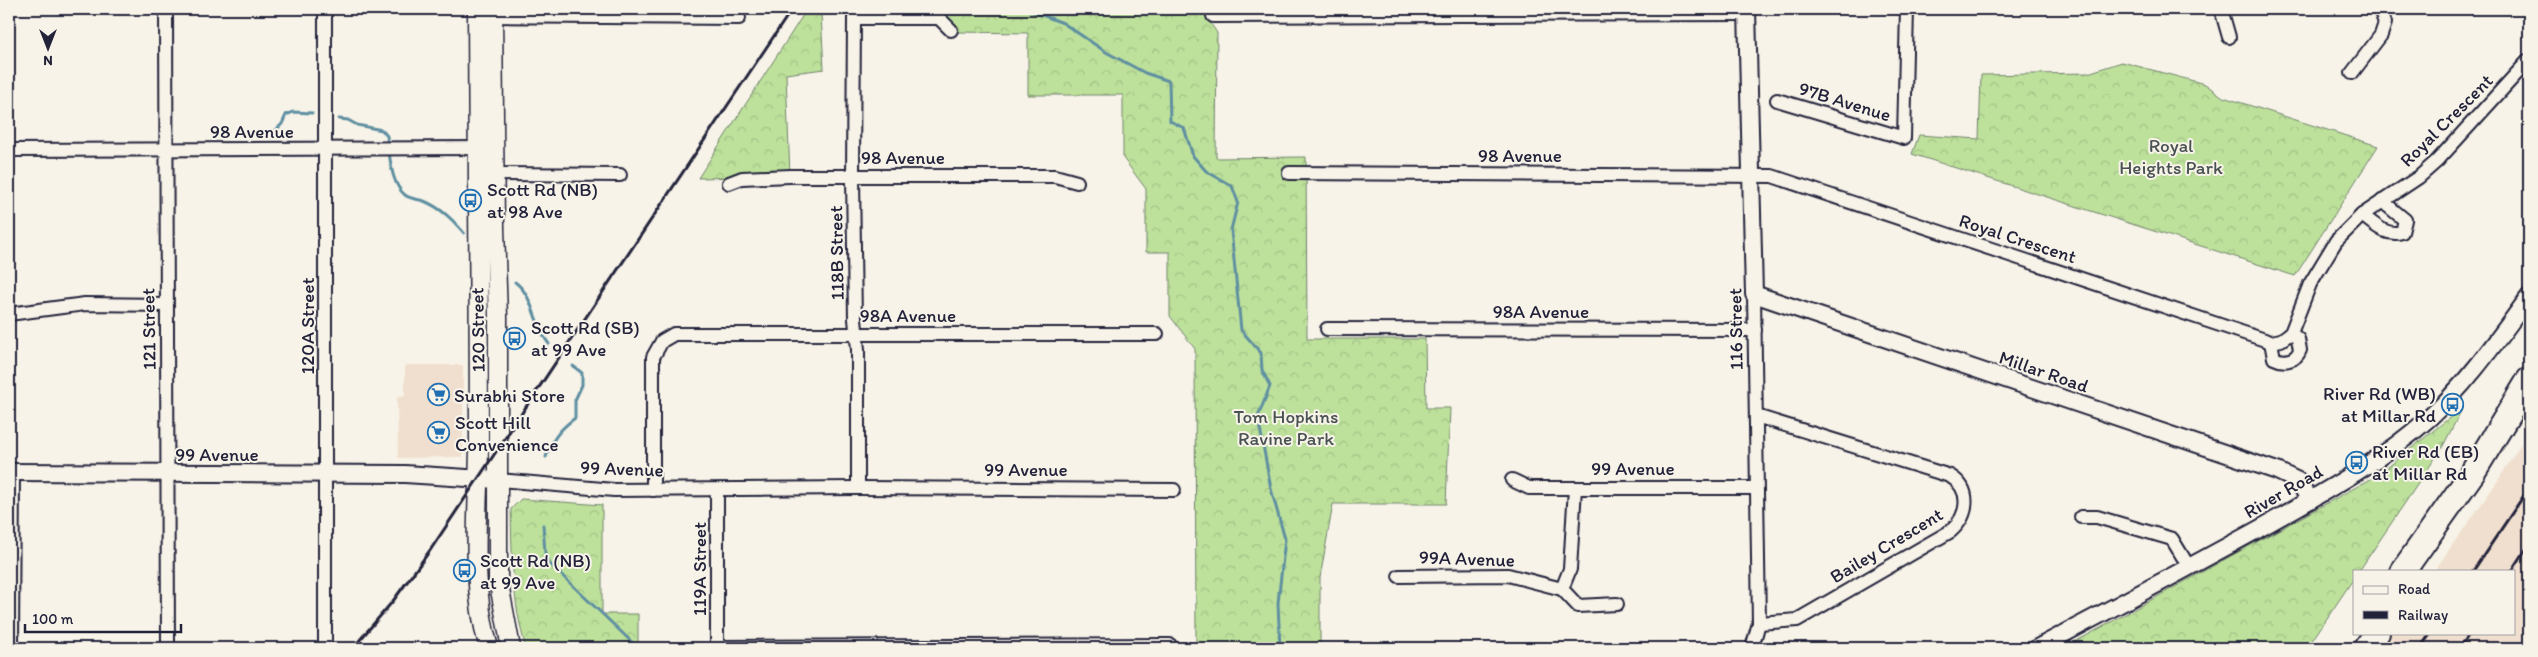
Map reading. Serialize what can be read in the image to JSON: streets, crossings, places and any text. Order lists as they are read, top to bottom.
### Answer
{
  "streets": {
    "main road": ["120 Street"],
    "street": [
      "97B Avenue",
      "Royal Crescent",
      "98 Avenue",
      "118B Street",
      "98A Avenue",
      "120A Street",
      "121 Street",
      "116 Street",
      "Millar Road",
      "99 Avenue",
      "River Road",
      "Bailey Crescent",
      "99A Avenue",
      "119A Street"
    ]
  },
  "crossings": [
    ["Royal Crescent", "98 Avenue"],
    ["Royal Crescent", "116 Street"],
    ["98 Avenue", "118B Street"],
    ["98 Avenue", "120A Street"],
    ["98 Avenue", "121 Street"],
    ["98 Avenue", "116 Street"],
    ["98 Avenue", "120 Street"],
    ["118B Street", "98A Avenue"],
    ["118B Street", "99 Avenue"],
    ["98A Avenue", "116 Street"],
    ["98A Avenue", "99 Avenue"],
    ["120A Street", "99 Avenue"],
    ["121 Street", "99 Avenue"],
    ["116 Street", "Millar Road"],
    ["116 Street", "99 Avenue"],
    ["116 Street", "Bailey Crescent"],
    ["120 Street", "99 Avenue"],
    ["Millar Road", "River Road"],
    ["99 Avenue", "119A Street"]
  ],
  "parks": ["Royal Heights Park", "Tom Hopkins Ravine Park"],
  "places": {
    "bus stop": [
      "Scott Rd (NB) at 98 Ave",
      "Scott Rd (SB) at 99 Ave",
      "River Rd (WB) at Millar Rd",
      "River Rd (EB) at Millar Rd",
      "Scott Rd (NB) at 99 Ave"
    ],
    "supermarket": ["Surabhi Store", "Scott Hill Convenience"]
  },
  "legend": ["Road", "Railway"],
  "scale_bar": "100 m",
  "north": "bottom"
}
